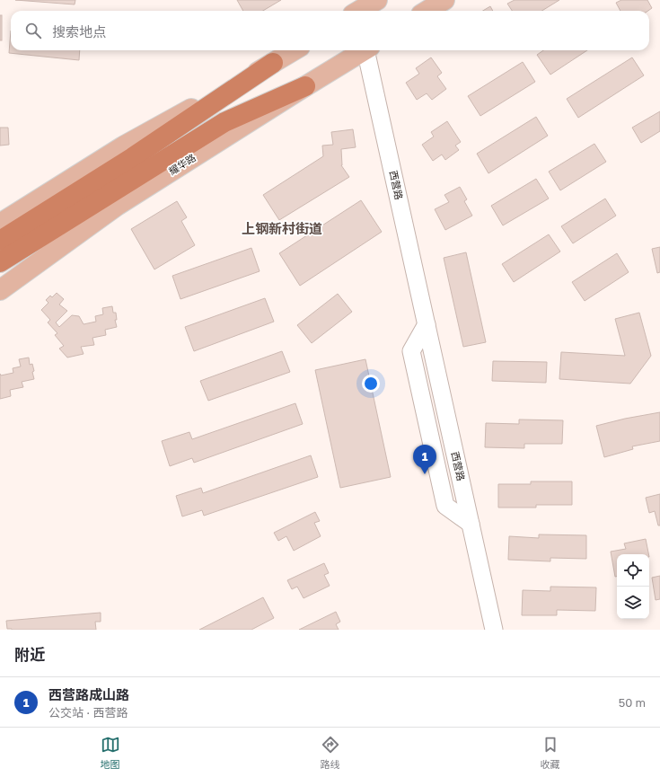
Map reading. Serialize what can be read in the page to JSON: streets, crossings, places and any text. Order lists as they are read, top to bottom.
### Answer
{
  "streets": {
    "main road": ["耀华路"],
    "street": ["西营路"]
  },
  "districts": ["上钢新村街道"],
  "page": {
    "search": "搜索地点",
    "pins": "1",
    "heading": "附近",
    "list": [
      {
        "mark": "1",
        "name": "西营路成山路",
        "note": "公交站 · 西营路",
        "value": "50 m"
      }
    ],
    "nav": ["地图", "路线", "收藏"]
  }
}
